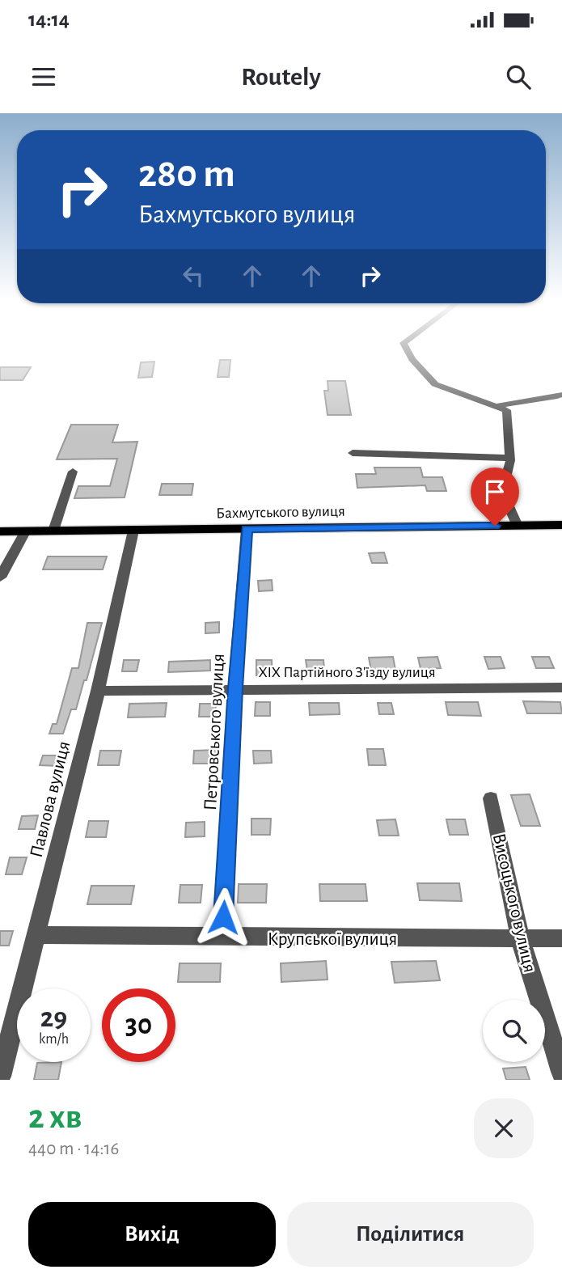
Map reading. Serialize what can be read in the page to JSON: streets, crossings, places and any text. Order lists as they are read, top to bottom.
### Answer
{
  "streets": {
    "main road": ["Бахмутського вулиця"],
    "street": [
      "XIX Партійного З'їзду вулиця",
      "Петровського вулиця",
      "Павлова вулиця",
      "Висоцького вулиця",
      "Крупської вулиця"
    ]
  },
  "crossings": [
    ["Бахмутського вулиця", "Петровського вулиця"],
    ["Бахмутського вулиця", "Павлова вулиця"],
    ["XIX Партійного З'їзду вулиця", "Петровського вулиця"],
    ["XIX Партійного З'їзду вулиця", "Павлова вулиця"],
    ["Петровського вулиця", "Крупської вулиця"],
    ["Павлова вулиця", "Крупської вулиця"],
    ["Висоцького вулиця", "Крупської вулиця"]
  ],
  "page": {
    "status": "14:14",
    "header": "Routely",
    "turn": ["280 m", "Бахмутського вулиця"],
    "speed": "29 km/h",
    "limit": "30",
    "heading": ["2 хв", "440 m · 14:16"],
    "buttons": ["Вихід", "Поділитися"]
  }
}
